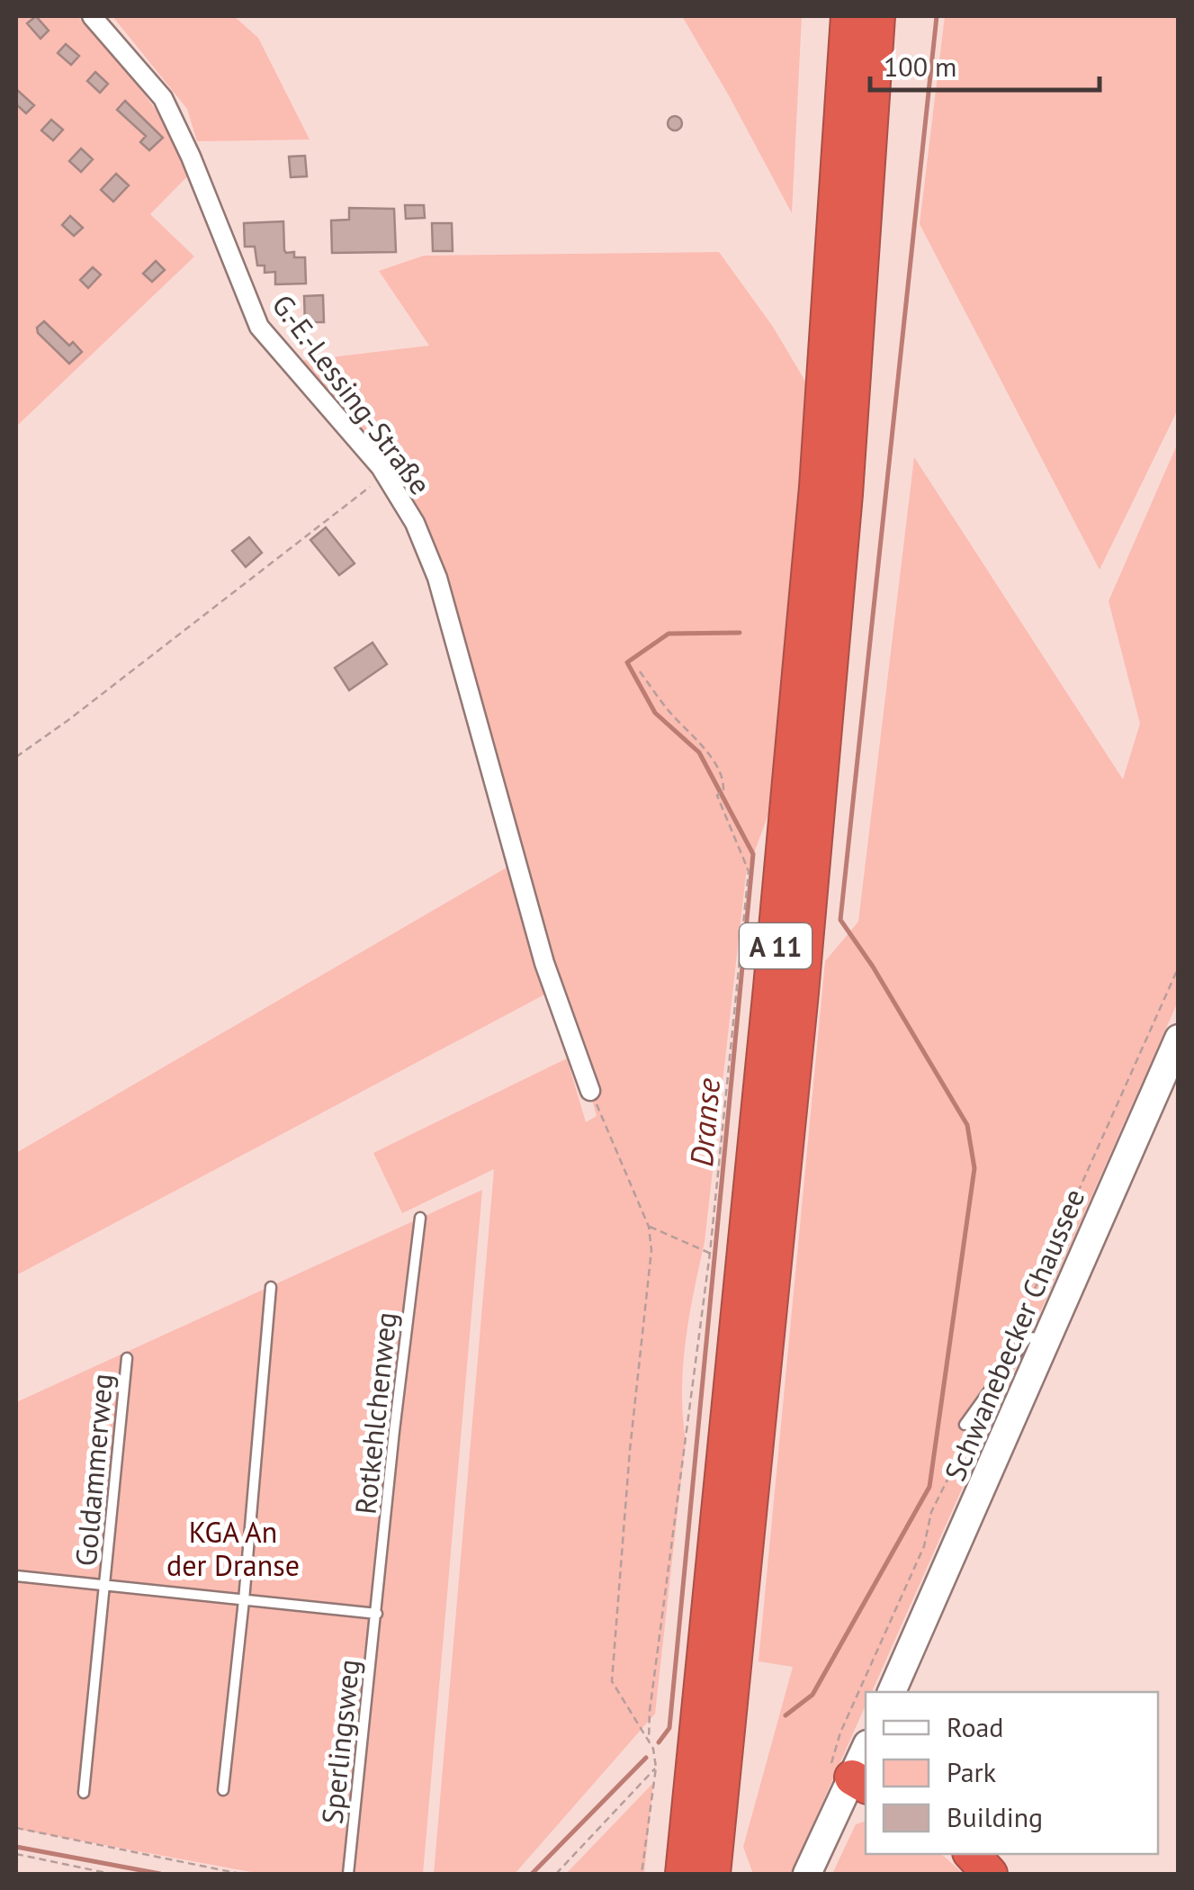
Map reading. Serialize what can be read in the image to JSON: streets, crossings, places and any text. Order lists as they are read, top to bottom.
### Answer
{
  "streets": {
    "highway": ["A 11"],
    "main road": ["Schwanebecker Chaussee"],
    "street": ["G.-E.-Lessing-Straße"],
    "lane": ["Rotkehlchenweg", "Goldammerweg", "Sperlingsweg"]
  },
  "crossings": [
    ["Rotkehlchenweg", "Sperlingsweg"]
  ],
  "water": ["Dranse"],
  "parks": ["KGA An der Dranse"],
  "legend": ["Road", "Park", "Building"],
  "scale_bar": "100 m"
}
